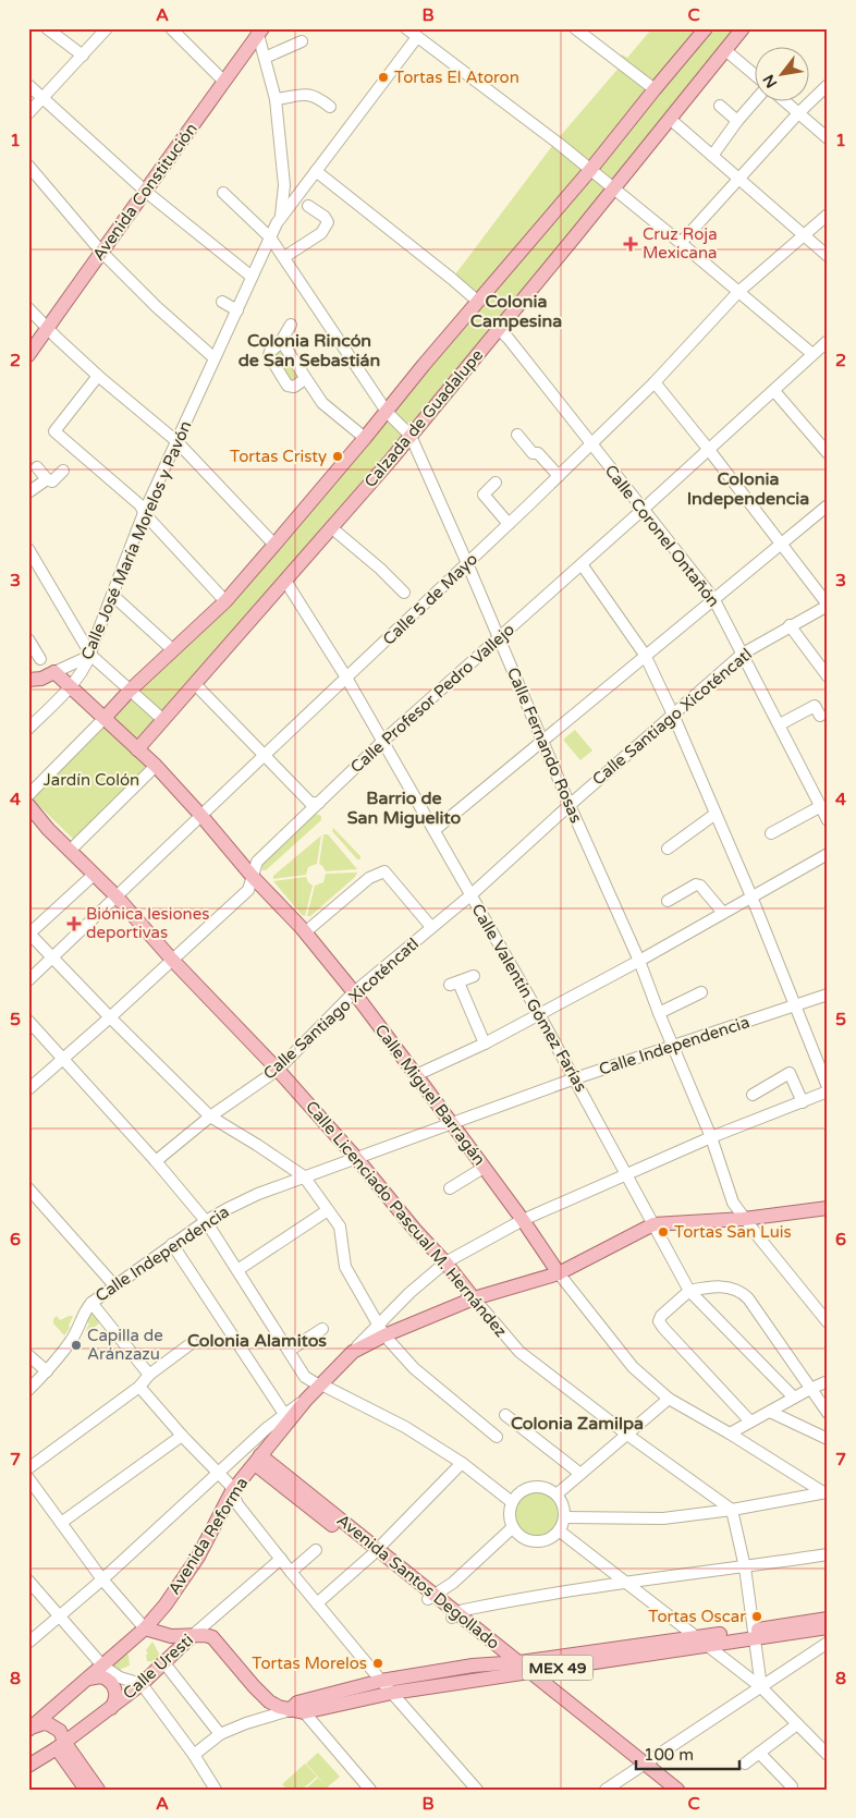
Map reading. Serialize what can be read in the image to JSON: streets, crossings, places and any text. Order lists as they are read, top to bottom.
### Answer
{
  "streets": {
    "main road": [
      "Avenida Constitución",
      "Calzada de Guadalupe",
      "Calle Miguel Barragán",
      "Calle Licenciado Pascual M. Hernández",
      "Avenida Reforma",
      "Avenida Santos Degollado",
      "Calle Uresti",
      "MEX 49"
    ],
    "street": [
      "Calle Coronel Ontañón",
      "Calle José María Morelos y Pavón",
      "Calle 5 de Mayo",
      "Calle Profesor Pedro Vallejo",
      "Calle Santiago Xicoténcatl",
      "Calle Fernando Rosas",
      "Calle Valentín Gómez Farías",
      "Calle Independencia"
    ]
  },
  "crossings": [
    ["Calzada de Guadalupe", "Calle Coronel Ontañón"],
    ["Calzada de Guadalupe", "Calle Fernando Rosas"],
    ["Calzada de Guadalupe", "Calle Valentín Gómez Farías"],
    ["Calzada de Guadalupe", "Calle Miguel Barragán"],
    ["Calle Coronel Ontañón", "Calle 5 de Mayo"],
    ["Calle Coronel Ontañón", "Calle Profesor Pedro Vallejo"],
    ["Calle Coronel Ontañón", "Calle Santiago Xicoténcatl"],
    ["Calle José María Morelos y Pavón", "Calle Fernando Rosas"],
    ["Calle José María Morelos y Pavón", "Calle Miguel Barragán"],
    ["Calle 5 de Mayo", "Calle Fernando Rosas"],
    ["Calle 5 de Mayo", "Calle Valentín Gómez Farías"],
    ["Calle 5 de Mayo", "Calle Miguel Barragán"],
    ["Calle 5 de Mayo", "Calle Licenciado Pascual M. Hernández"],
    ["Calle Profesor Pedro Vallejo", "Calle Fernando Rosas"],
    ["Calle Profesor Pedro Vallejo", "Calle Valentín Gómez Farías"],
    ["Calle Profesor Pedro Vallejo", "Calle Miguel Barragán"],
    ["Calle Profesor Pedro Vallejo", "Calle Licenciado Pascual M. Hernández"],
    ["Calle Santiago Xicoténcatl", "Calle Fernando Rosas"],
    ["Calle Santiago Xicoténcatl", "Calle Valentín Gómez Farías"],
    ["Calle Santiago Xicoténcatl", "Calle Miguel Barragán"],
    ["Calle Santiago Xicoténcatl", "Calle Licenciado Pascual M. Hernández"],
    ["Calle Fernando Rosas", "Calle Independencia"],
    ["Calle Valentín Gómez Farías", "Calle Independencia"],
    ["Calle Valentín Gómez Farías", "Avenida Reforma"],
    ["Calle Independencia", "Calle Miguel Barragán"],
    ["Calle Independencia", "Calle Licenciado Pascual M. Hernández"],
    ["Calle Miguel Barragán", "Avenida Reforma"],
    ["Calle Licenciado Pascual M. Hernández", "Avenida Reforma"],
    ["Avenida Reforma", "Avenida Santos Degollado"],
    ["Avenida Santos Degollado", "MEX 49"]
  ],
  "districts": [
    "Colonia Campesina",
    "Colonia Rincón de San Sebastián",
    "Colonia Independencia",
    "Barrio de San Miguelito",
    "Colonia Alamitos",
    "Colonia Zamilpa"
  ],
  "parks": ["Jardín Colón"],
  "places": {
    "other": [
      "Tortas El Atoron",
      "Tortas Cristy",
      "Tortas San Luis",
      "Capilla de Aránzazu",
      "Tortas Oscar",
      "Tortas Morelos"
    ],
    "health": ["Cruz Roja Mexicana", "Biónica lesiones deportivas"]
  },
  "scale_bar": "100 m",
  "north": "bottom left",
  "grid": {
    "columns": ["A", "B", "C"],
    "rows": [
      "1",
      "2",
      "3",
      "4",
      "5",
      "6",
      "7",
      "8"
    ]
  }
}
